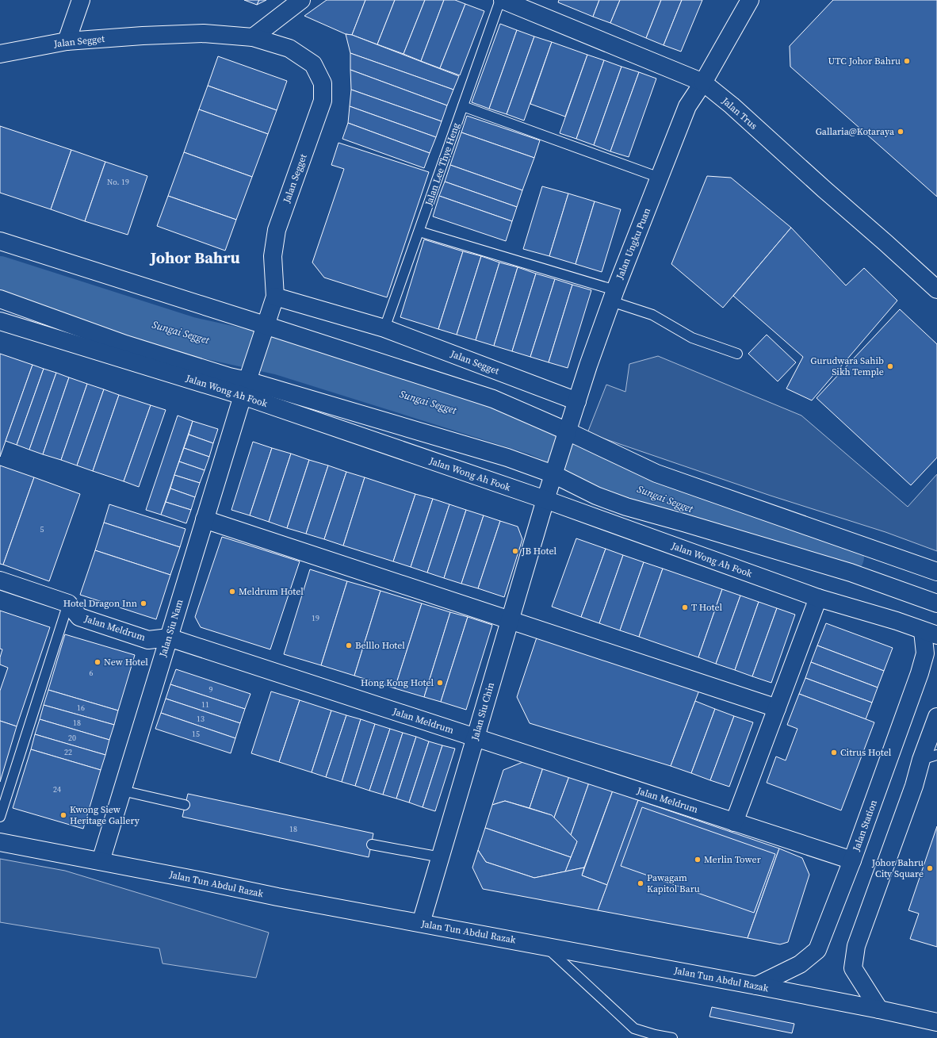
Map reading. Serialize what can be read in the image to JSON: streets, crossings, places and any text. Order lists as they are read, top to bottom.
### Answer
{
  "streets": {
    "street": [
      "Jalan Segget",
      "Jalan Trus",
      "Jalan Ungku Puan",
      "Jalan Wong Ah Fook",
      "Jalan Meldrum",
      "Jalan Siu Nam",
      "Jalan Siu Chin",
      "Jalan Station",
      "Jalan Tun Abdul Razak"
    ],
    "lane": ["Jalan Lee Thye Heng"]
  },
  "crossings": [
    ["Jalan Segget", "Jalan Lee Thye Heng"],
    ["Jalan Segget", "Jalan Ungku Puan"],
    ["Jalan Segget", "Jalan Siu Nam"],
    ["Jalan Trus", "Jalan Lee Thye Heng"],
    ["Jalan Trus", "Jalan Ungku Puan"],
    ["Jalan Ungku Puan", "Jalan Wong Ah Fook"],
    ["Jalan Ungku Puan", "Jalan Siu Chin"],
    ["Jalan Wong Ah Fook", "Jalan Siu Nam"],
    ["Jalan Wong Ah Fook", "Jalan Siu Chin"],
    ["Jalan Wong Ah Fook", "Jalan Station"],
    ["Jalan Meldrum", "Jalan Siu Nam"],
    ["Jalan Meldrum", "Jalan Siu Chin"],
    ["Jalan Meldrum", "Jalan Station"],
    ["Jalan Siu Nam", "Jalan Tun Abdul Razak"],
    ["Jalan Siu Chin", "Jalan Tun Abdul Razak"],
    ["Jalan Station", "Jalan Tun Abdul Razak"]
  ],
  "districts": ["Johor Bahru"],
  "water": ["Sungai Segget"],
  "places": [
    "UTC Johor Bahru",
    "Gallaria@Kotaraya",
    "Gurudwara Sahib Sikh Temple",
    "JB Hotel",
    "Meldrum Hotel",
    "Hotel Dragon Inn",
    "T Hotel",
    "Belllo Hotel",
    "New Hotel",
    "Hong Kong Hotel",
    "Citrus Hotel",
    "Kwong Siew Heritage Gallery",
    "Merlin Tower",
    "Johor Bahru City Square",
    "Pawagam Kapitol Baru"
  ],
  "house_numbers": [
    "No. 19",
    "5",
    "19",
    "6",
    "9",
    "11",
    "16",
    "13",
    "18",
    "15",
    "20",
    "22",
    "24",
    "18"
  ]
}
